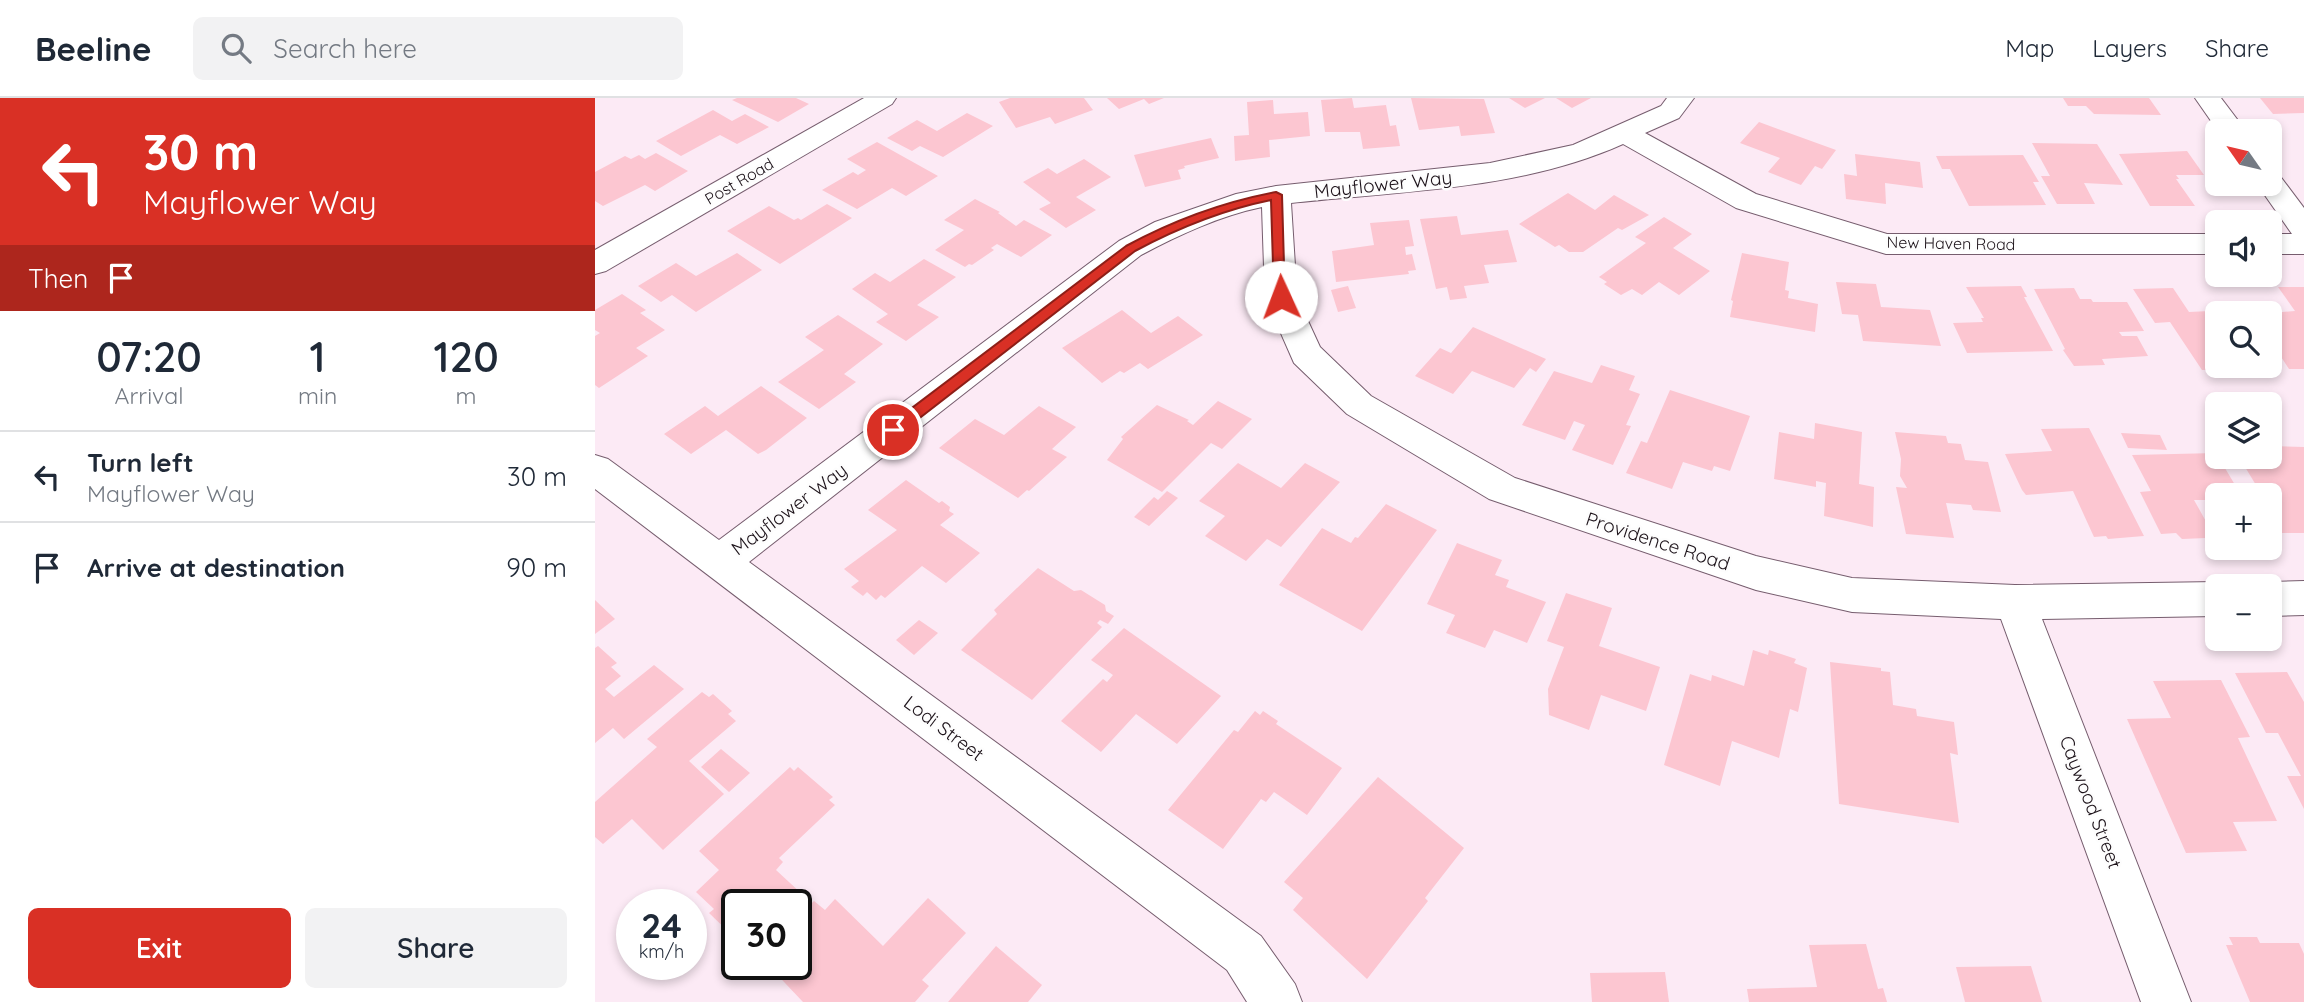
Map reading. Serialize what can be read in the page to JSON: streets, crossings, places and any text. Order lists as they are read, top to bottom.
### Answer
{
  "streets": {
    "street": [
      "Post Road",
      "Mayflower Way",
      "New Haven Road",
      "Providence Road",
      "Lodi Street",
      "Caywood Street"
    ]
  },
  "crossings": [
    ["Mayflower Way", "New Haven Road"],
    ["Mayflower Way", "Providence Road"],
    ["Mayflower Way", "Lodi Street"],
    ["Providence Road", "Caywood Street"]
  ],
  "north": "top left",
  "page": {
    "header": "Beeline",
    "search": "Search here",
    "nav": ["Map", "Layers", "Share"],
    "turn": ["30 m", "Mayflower Way"],
    "map_buttons": ["+", "−"],
    "then": "Then",
    "eta": [
      "07:20",
      "Arrival",
      "1",
      "min",
      "120",
      "m"
    ],
    "list": [
      {
        "name": "Turn left",
        "note": "Mayflower Way",
        "value": "30 m"
      },
      {
        "name": "Arrive at destination",
        "value": "90 m"
      }
    ],
    "speed": "24 km/h",
    "limit": "30",
    "buttons": ["Exit", "Share"]
  }
}
